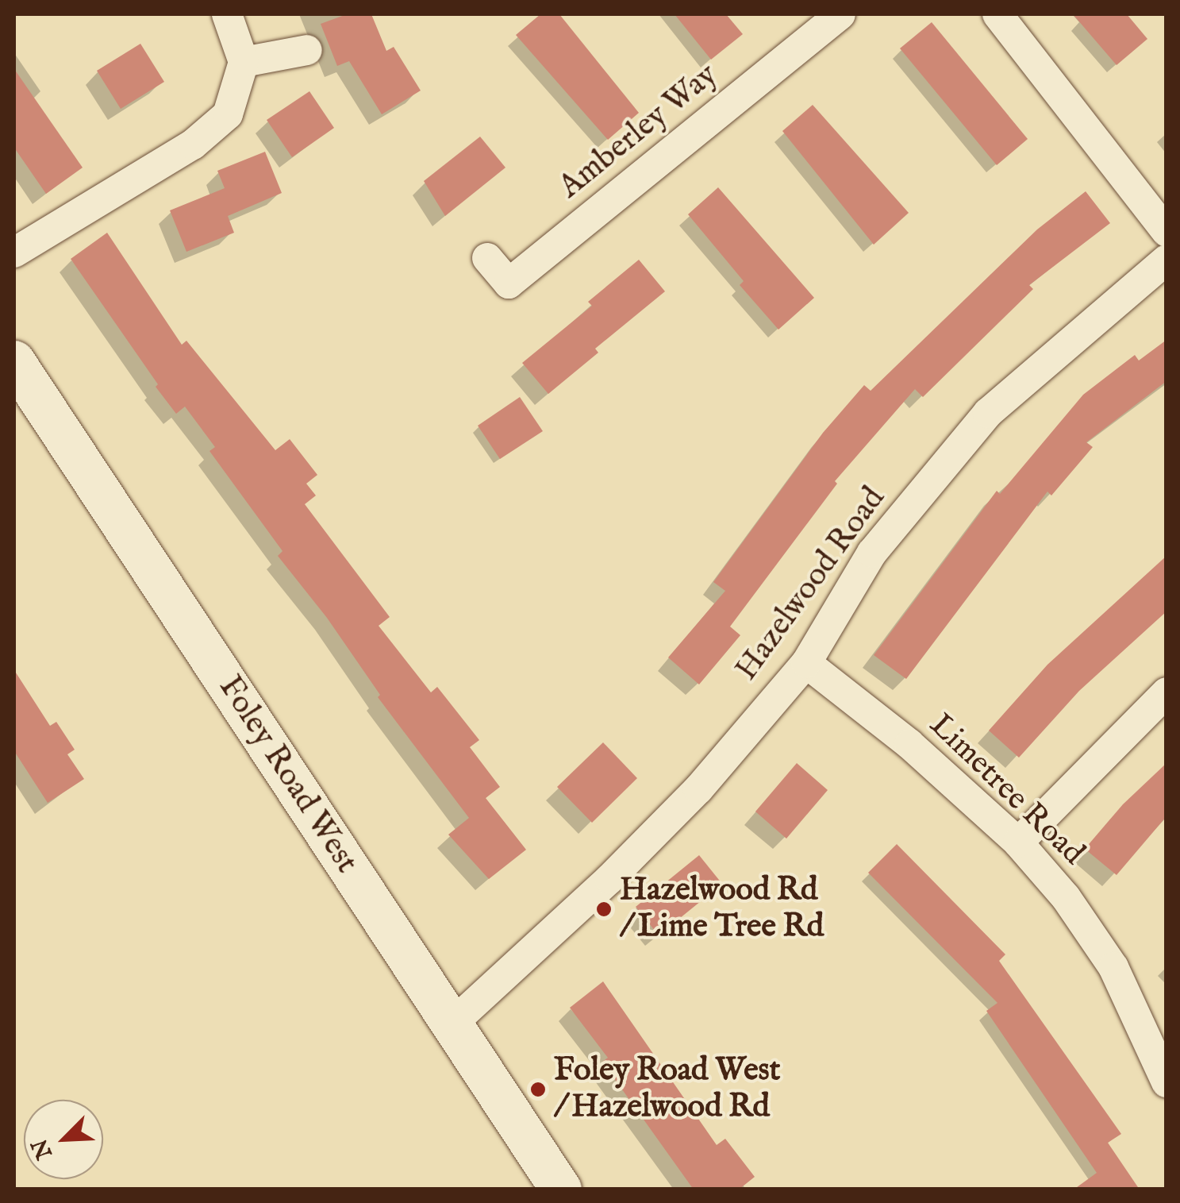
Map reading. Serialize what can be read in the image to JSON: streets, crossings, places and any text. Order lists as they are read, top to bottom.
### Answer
{
  "streets": {
    "main road": ["Foley Road West"],
    "street": ["Amberley Way", "Hazelwood Road", "Limetree Road"]
  },
  "crossings": [
    ["Hazelwood Road", "Foley Road West"],
    ["Hazelwood Road", "Limetree Road"]
  ],
  "places": ["Hazelwood Rd / Lime Tree Rd", "Foley Road West / Hazelwood Rd"],
  "north": "bottom left"
}
